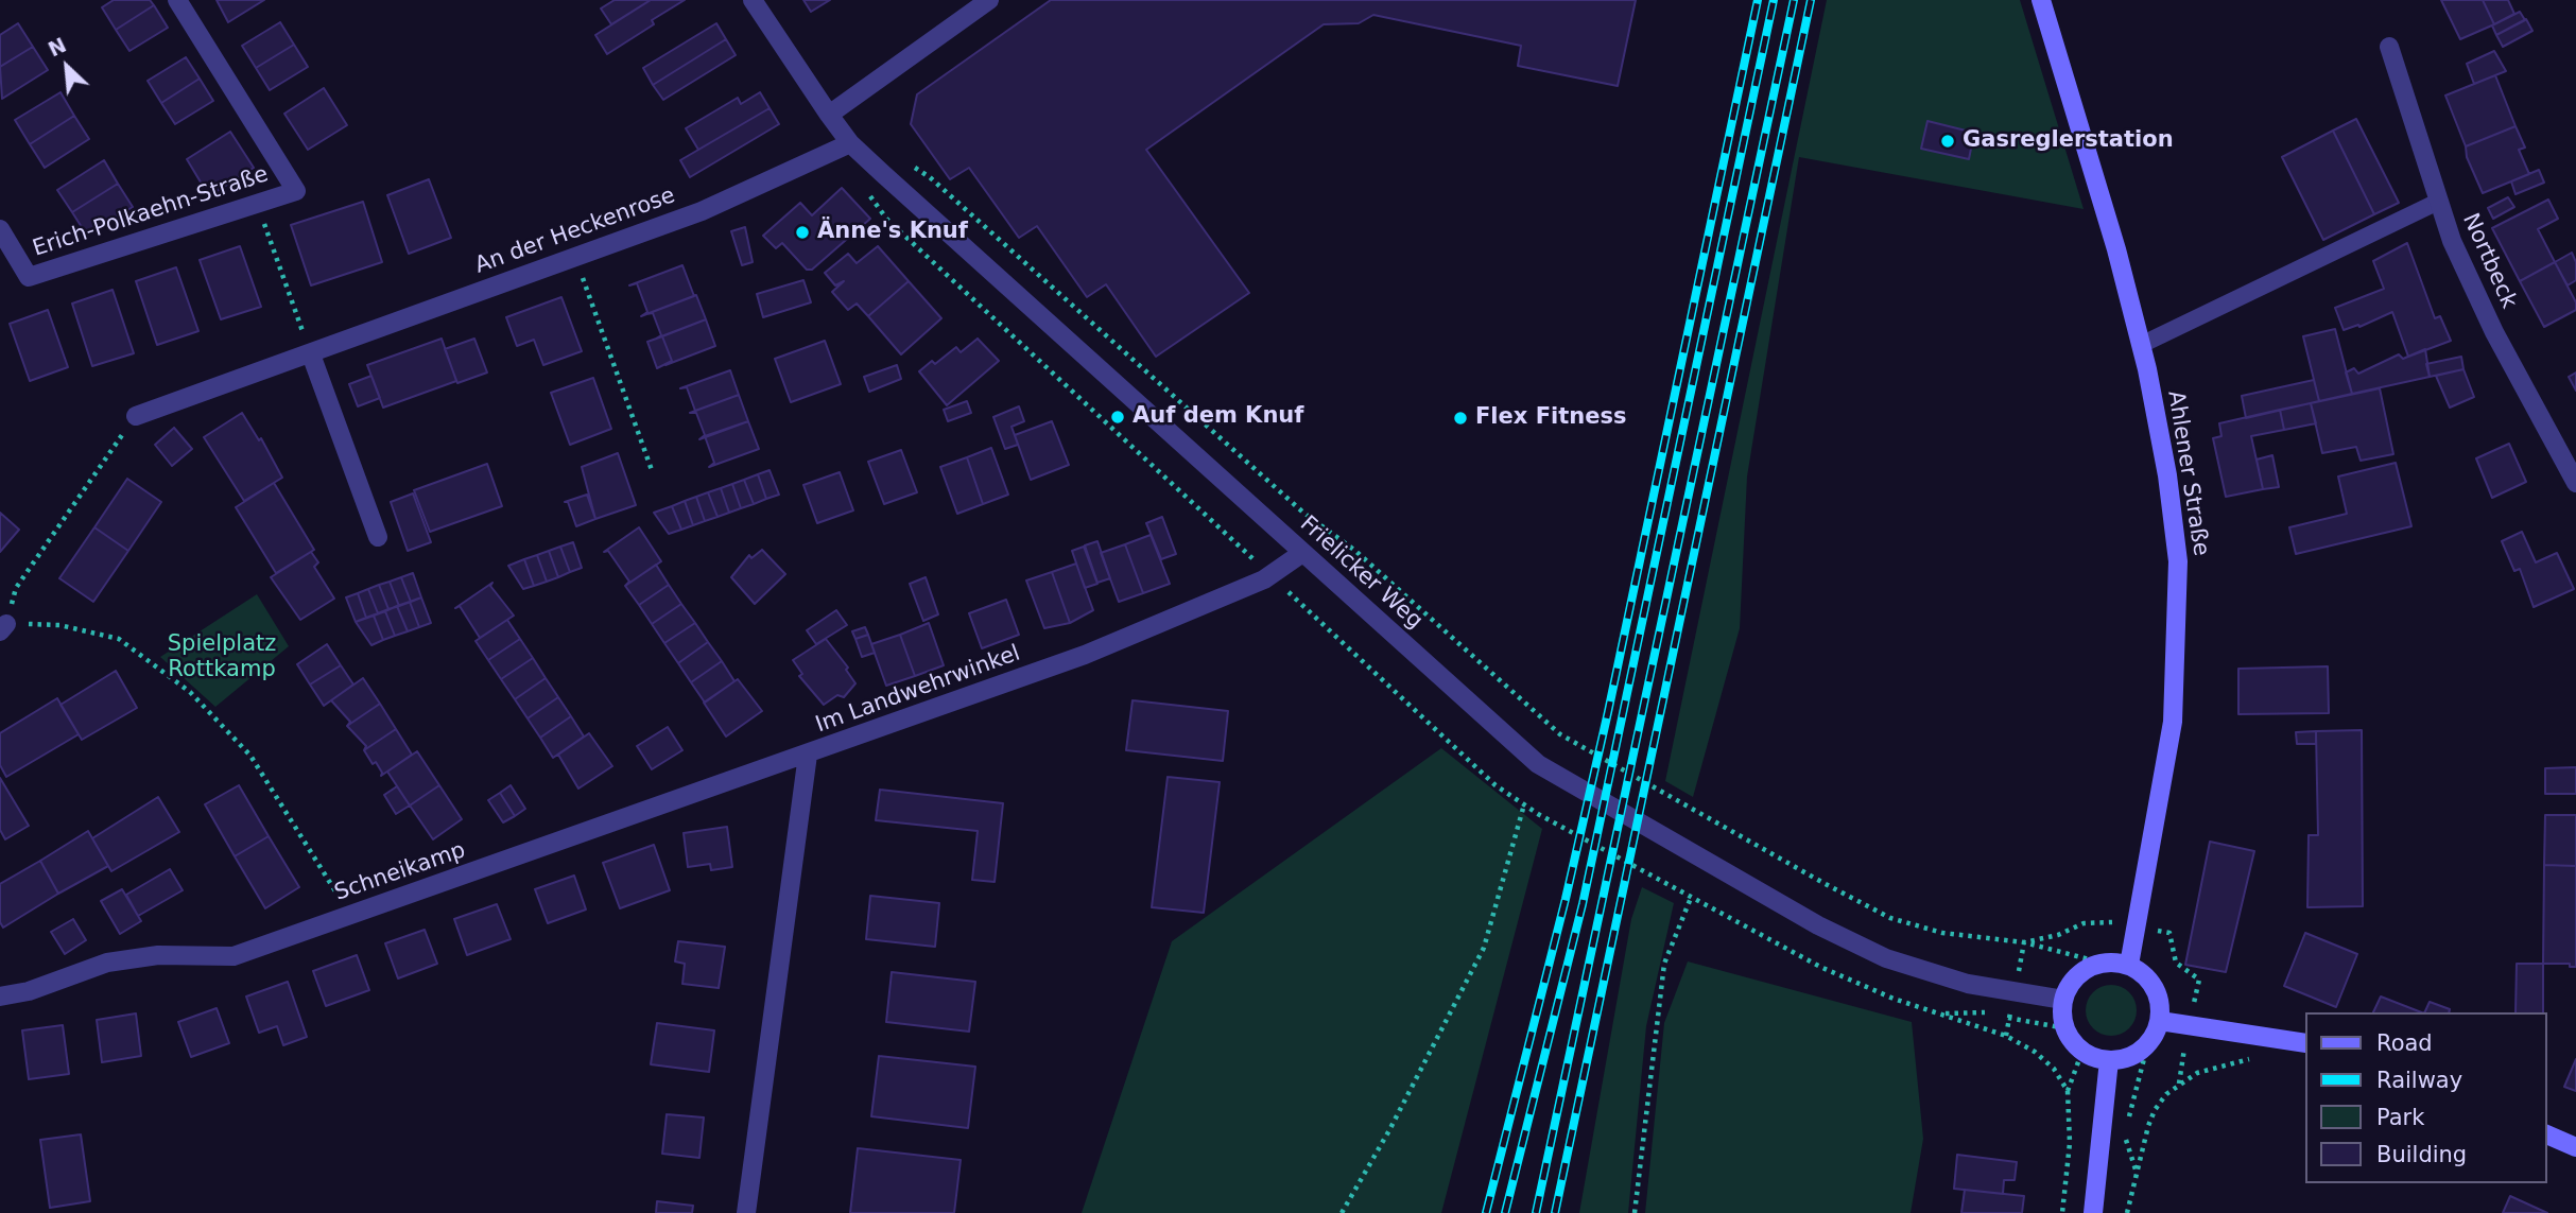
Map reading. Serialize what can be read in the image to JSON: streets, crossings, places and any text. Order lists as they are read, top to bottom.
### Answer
{
  "streets": {
    "main road": ["Ahlener Straße"],
    "street": [
      "Erich-Polkaehn-Straße",
      "An der Heckenrose",
      "Nortbeck",
      "Frielicker Weg",
      "Im Landwehrwinkel",
      "Schneikamp"
    ]
  },
  "crossings": [
    ["An der Heckenrose", "Frielicker Weg"],
    ["Ahlener Straße", "Frielicker Weg"],
    ["Frielicker Weg", "Im Landwehrwinkel"],
    ["Im Landwehrwinkel", "Schneikamp"]
  ],
  "parks": ["Spielplatz Rottkamp"],
  "places": [
    "Gasreglerstation",
    "Änne's Knuf",
    "Auf dem Knuf",
    "Flex Fitness"
  ],
  "legend": [
    "Road",
    "Railway",
    "Park",
    "Building"
  ],
  "north": "top left"
}
